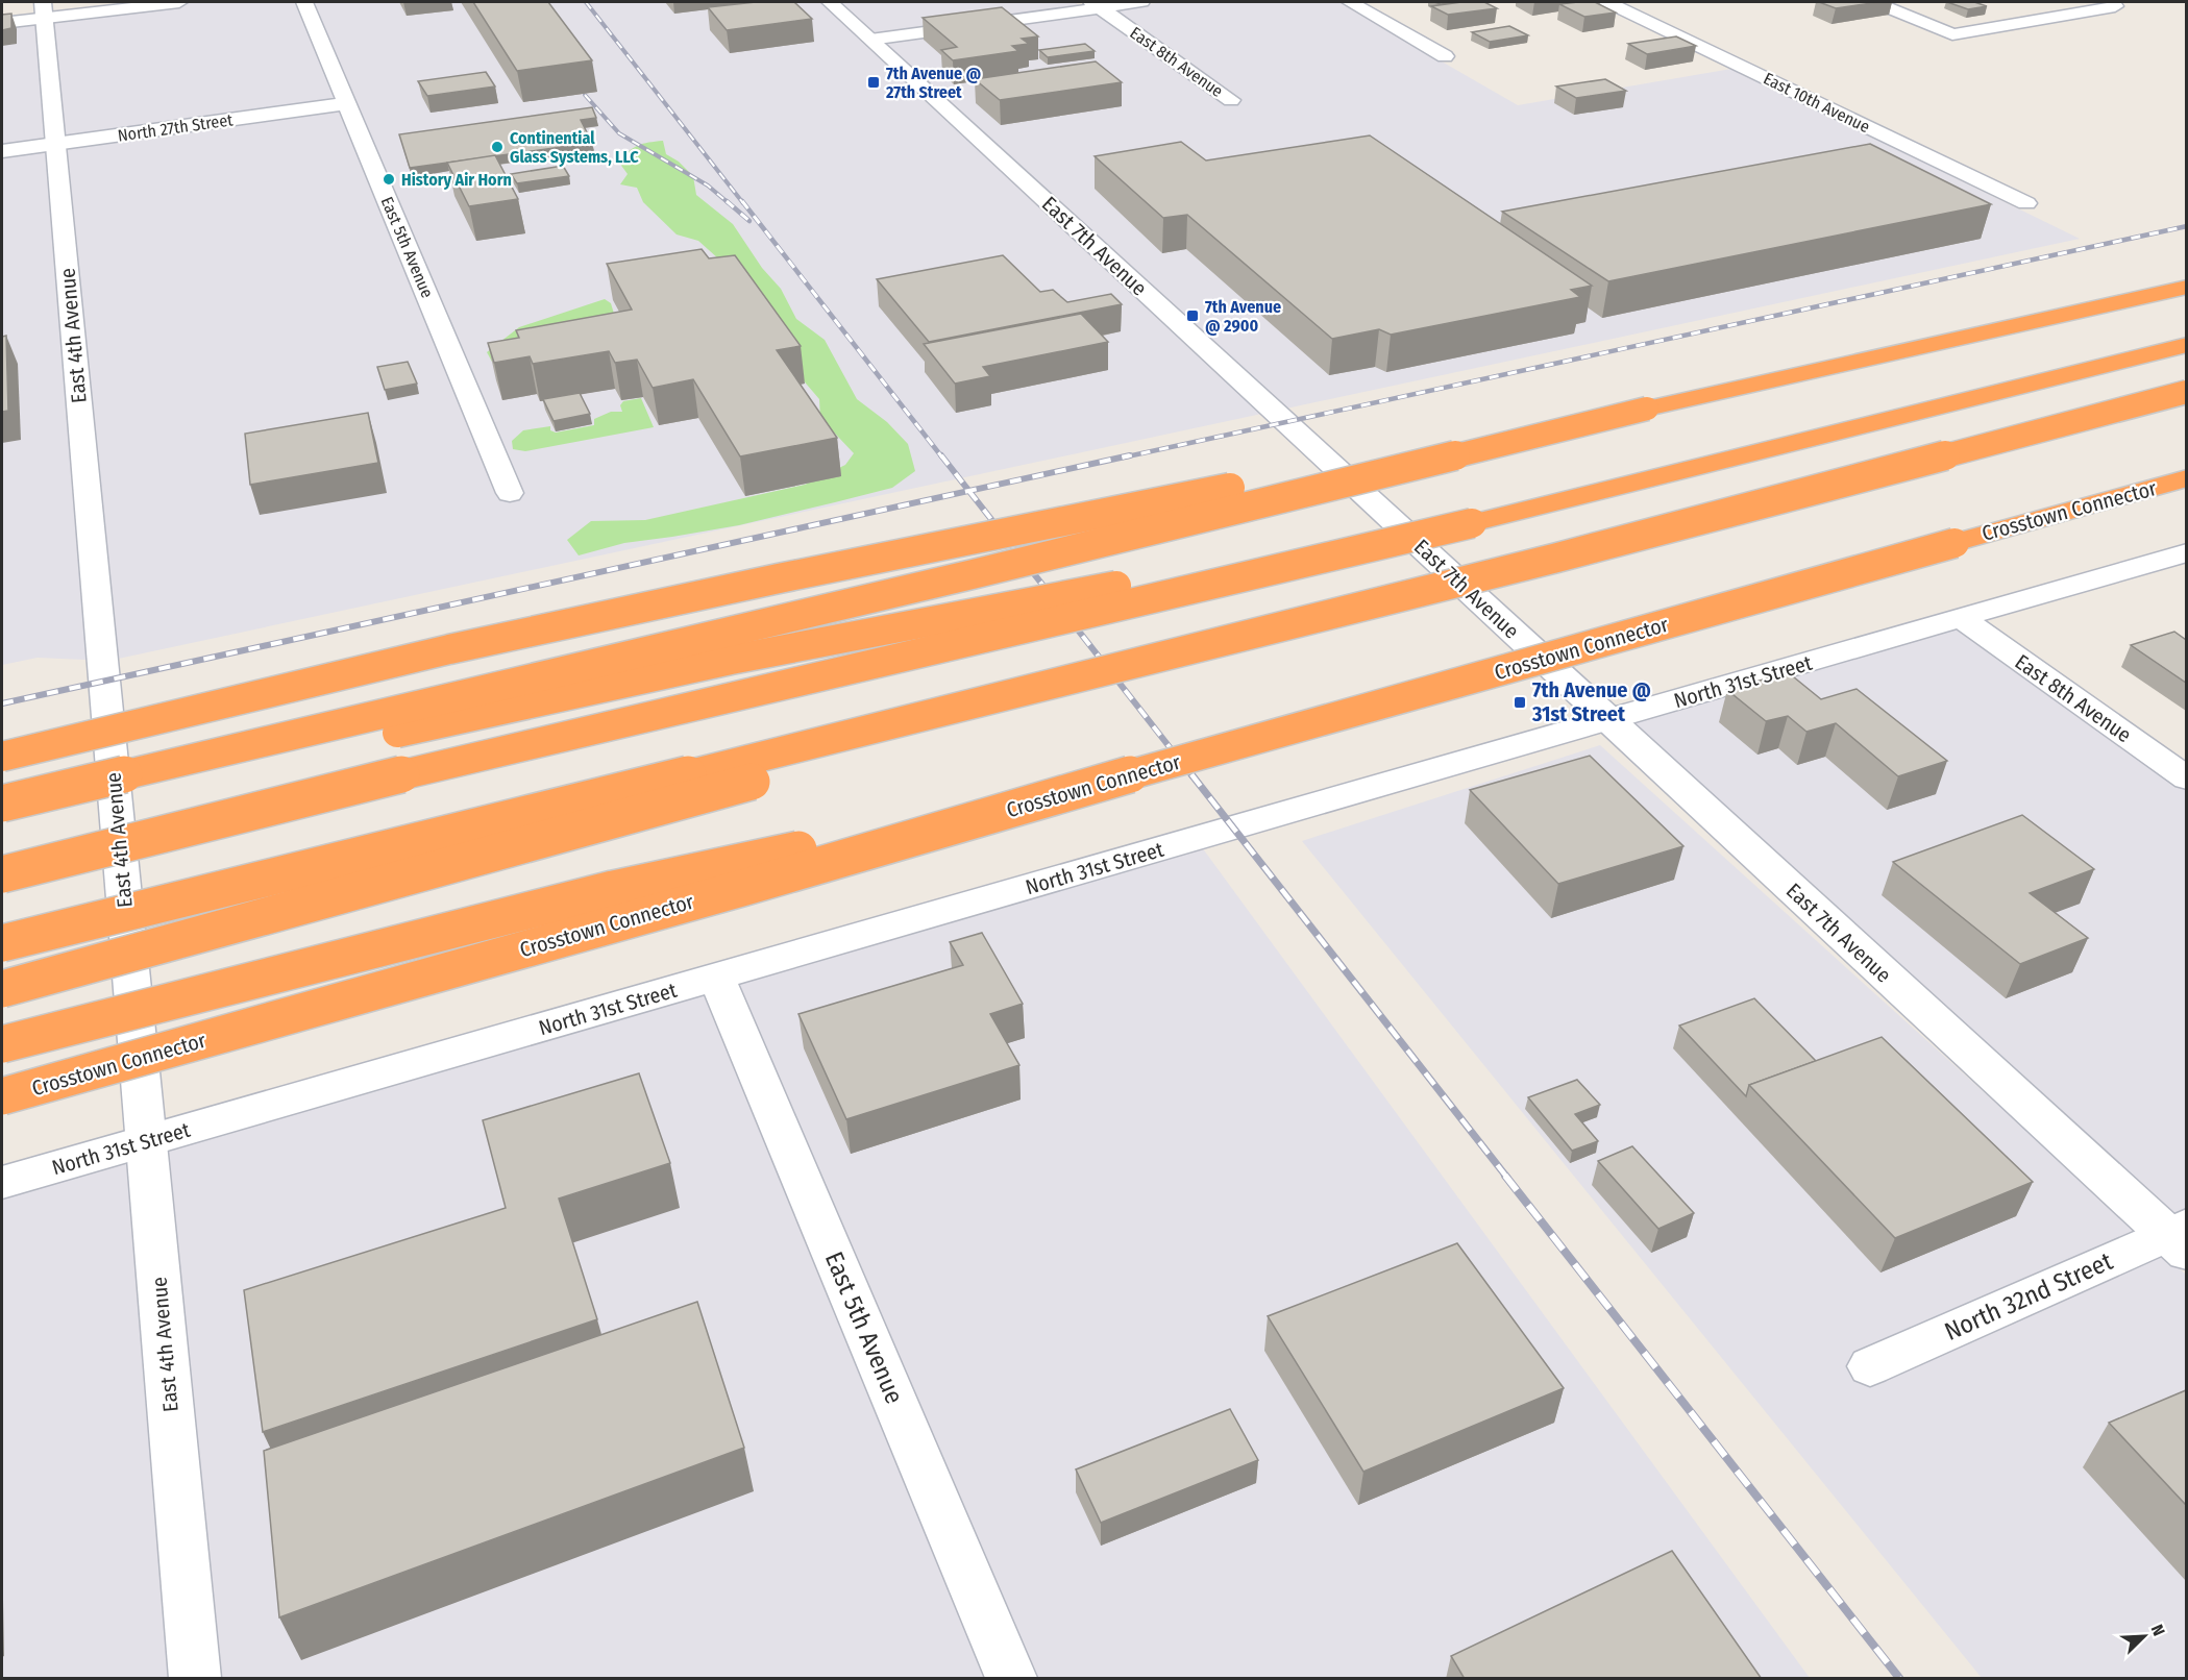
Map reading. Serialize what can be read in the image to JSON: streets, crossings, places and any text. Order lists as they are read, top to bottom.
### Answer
{
  "streets": {
    "highway": ["Crosstown Connector"],
    "street": [
      "East 8th Avenue",
      "East 10th Avenue",
      "North 27th Street",
      "East 7th Avenue",
      "East 5th Avenue",
      "East 4th Avenue",
      "North 31st Street",
      "North 32nd Street"
    ]
  },
  "crossings": [
    ["East 8th Avenue", "North 31st Street"],
    ["North 27th Street", "East 5th Avenue"],
    ["North 27th Street", "East 4th Avenue"],
    ["East 7th Avenue", "North 31st Street"],
    ["East 7th Avenue", "North 32nd Street"],
    ["East 5th Avenue", "North 31st Street"],
    ["East 4th Avenue", "North 31st Street"]
  ],
  "places": {
    "transit": ["7th Avenue @ 27th Street", "7th Avenue @ 2900", "7th Avenue @ 31st Street"],
    "other": ["Continential Glass Systems, LLC", "History Air Horn"]
  },
  "north": "top right"
}
